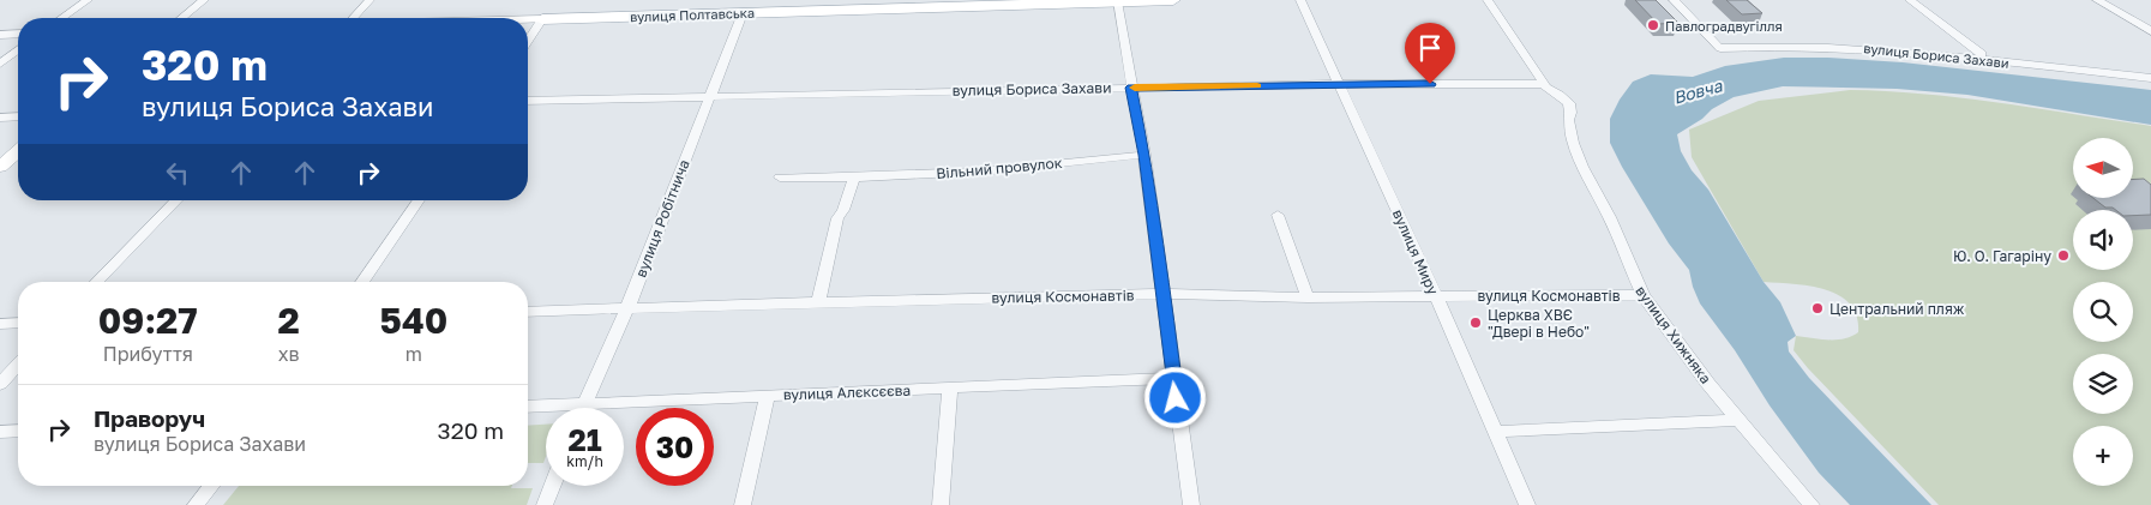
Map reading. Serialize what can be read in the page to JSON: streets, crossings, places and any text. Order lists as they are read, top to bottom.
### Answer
{
  "streets": {
    "main road": ["вулиця Полтавська"],
    "street": [
      "вулиця Бориса Захави",
      "Вільний провулок",
      "вулиця Робітнича",
      "вулиця Миру",
      "вулиця Космонавтів",
      "вулиця Хижняка",
      "вулиця Алєксєєва"
    ]
  },
  "crossings": [
    ["вулиця Полтавська", "вулиця Робітнича"],
    ["вулиця Бориса Захави", "вулиця Робітнича"],
    ["вулиця Бориса Захави", "вулиця Миру"],
    ["вулиця Бориса Захави", "вулиця Хижняка"],
    ["вулиця Робітнича", "вулиця Космонавтів"],
    ["вулиця Робітнича", "вулиця Алєксєєва"],
    ["вулиця Миру", "вулиця Космонавтів"],
    ["вулиця Космонавтів", "вулиця Хижняка"]
  ],
  "water": ["Вовча"],
  "places": [
    "Павлоградвугілля",
    "Ю. О. Гагаріну",
    "Центральний пляж",
    "Церква ХВЄ \"Двері в Небо\""
  ],
  "north": "left",
  "page": {
    "turn": ["320 m", "вулиця Бориса Захави"],
    "map_buttons": "+",
    "eta": [
      "09:27",
      "Прибуття",
      "2",
      "хв",
      "540",
      "m"
    ],
    "list": [
      {
        "name": "Праворуч",
        "note": "вулиця Бориса Захави",
        "value": "320 m"
      }
    ],
    "speed": "21 km/h",
    "limit": "30"
  }
}
